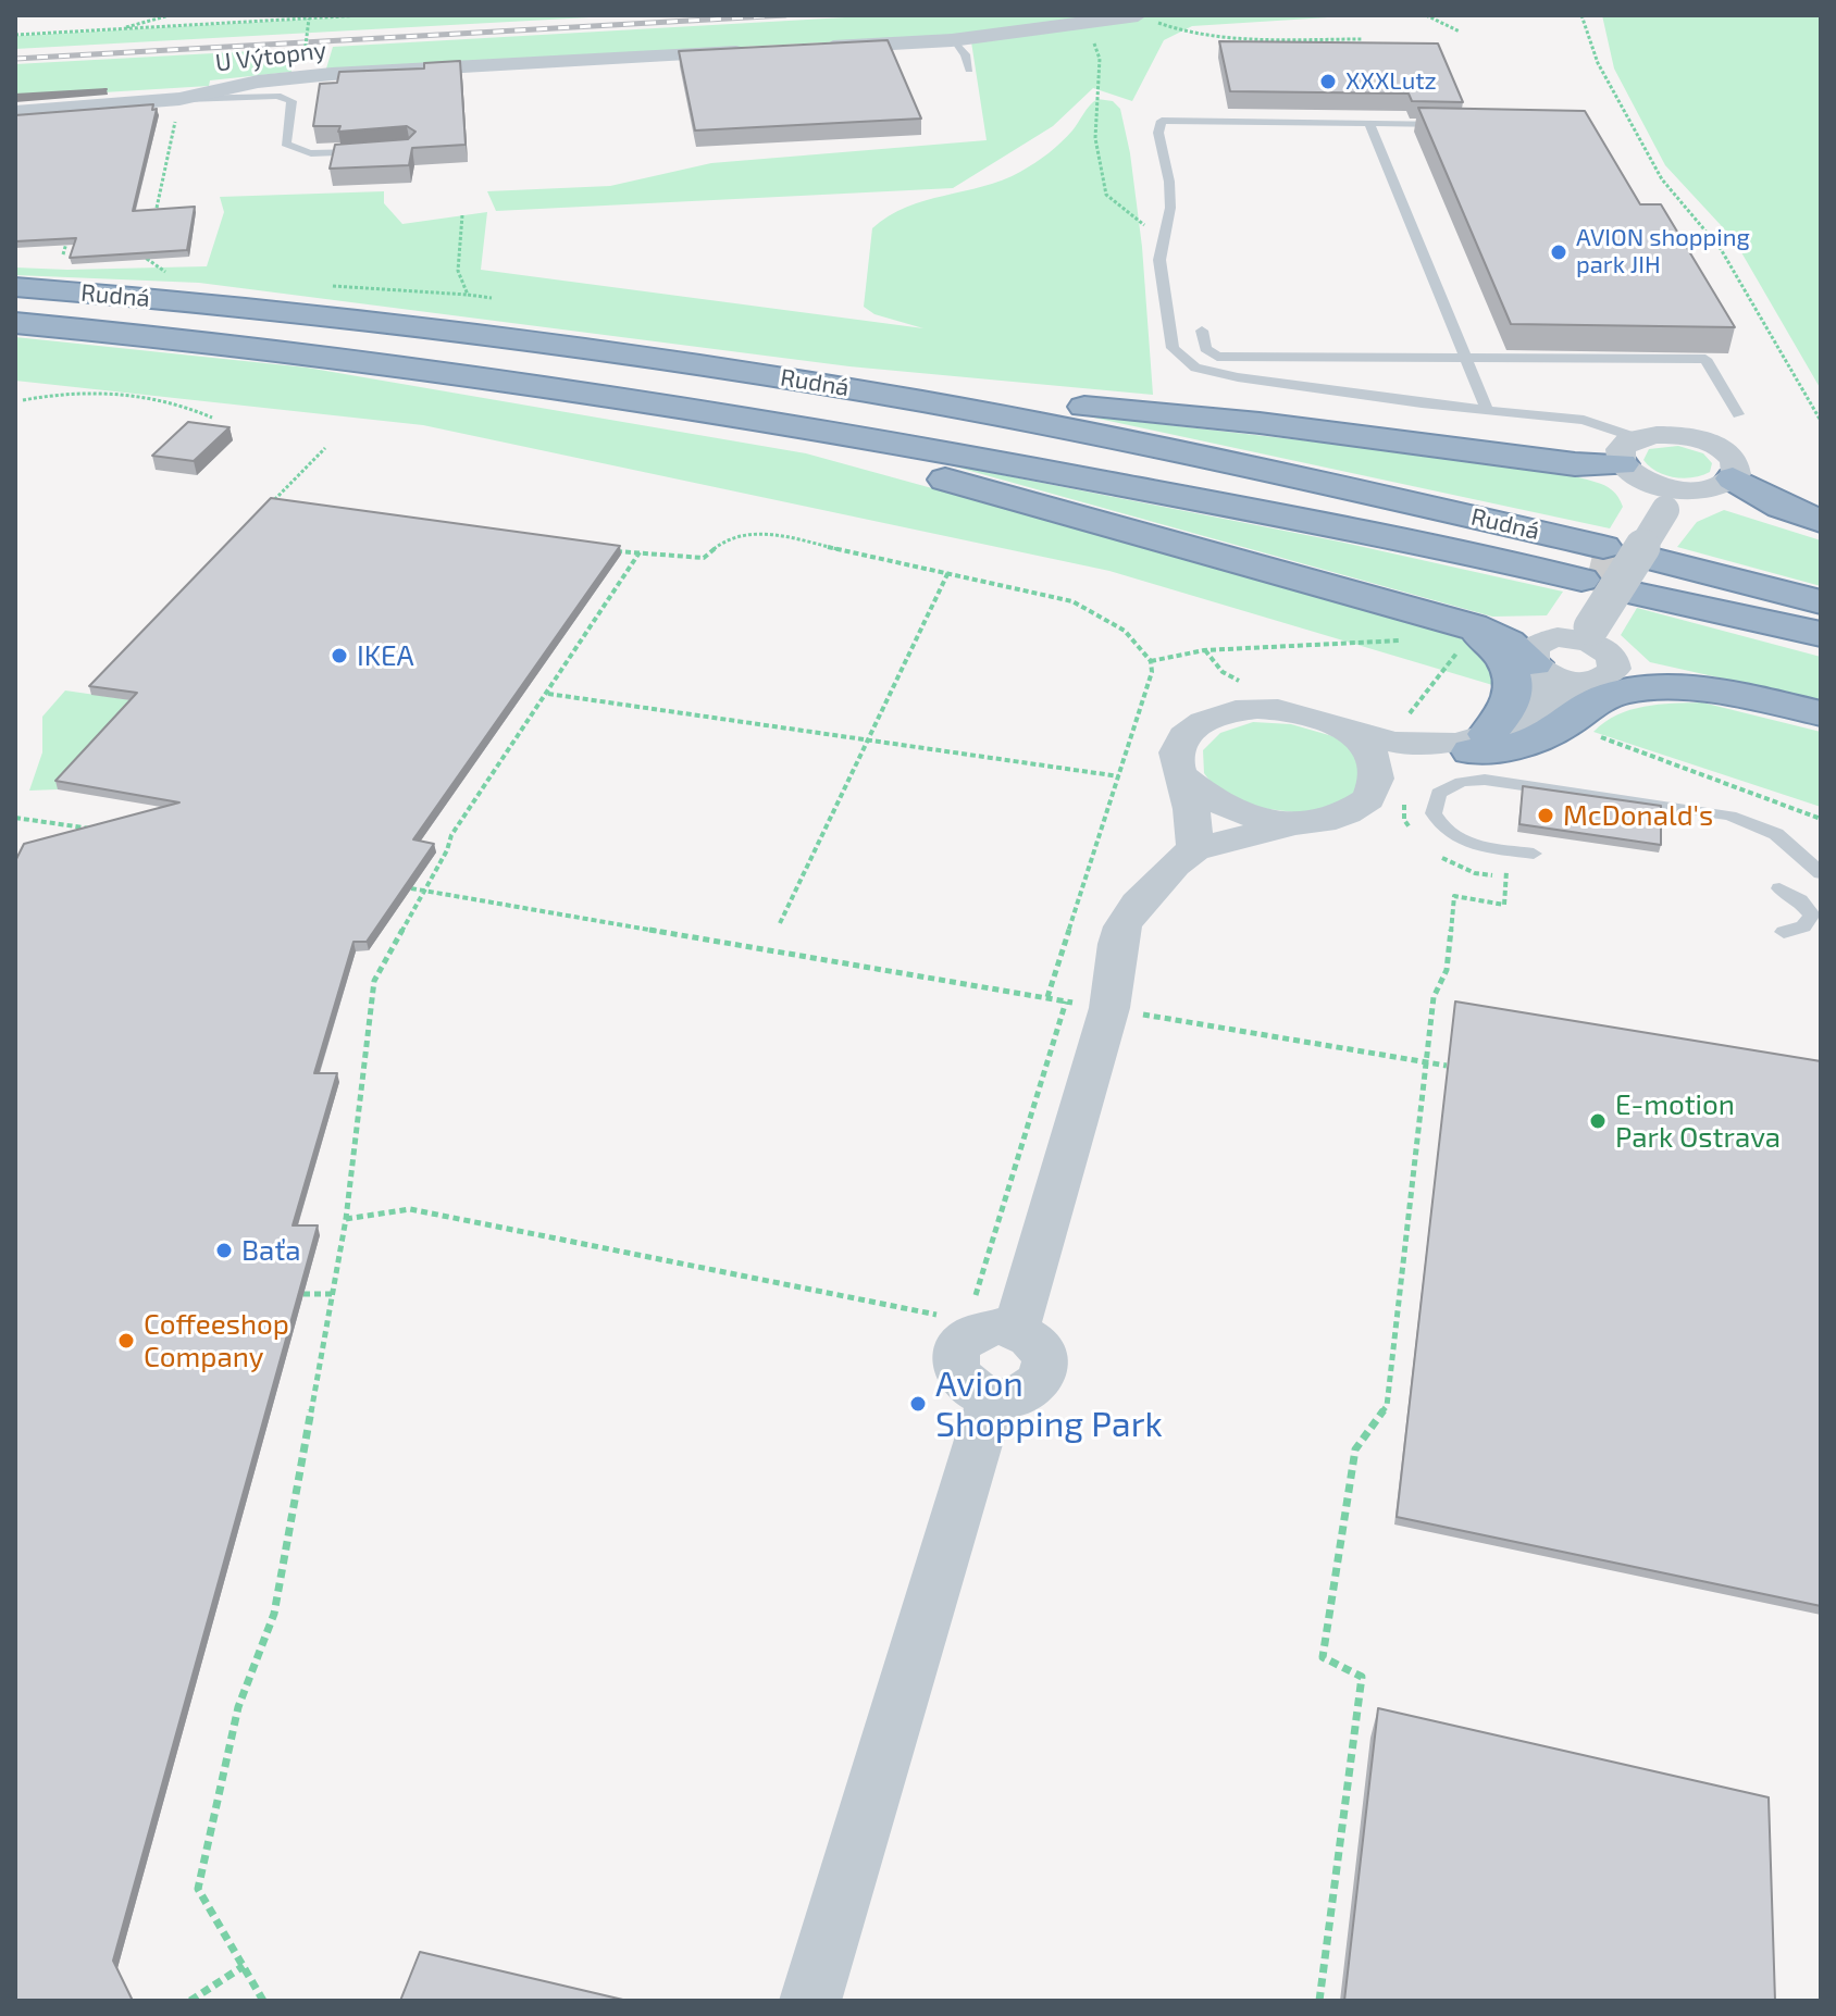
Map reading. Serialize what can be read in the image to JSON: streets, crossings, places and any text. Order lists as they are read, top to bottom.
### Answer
{
  "streets": {
    "highway": ["Rudná"],
    "street": ["U Výtopny"]
  },
  "places": [
    "XXXLutz",
    "AVION shopping park JIH",
    "IKEA",
    "McDonald's",
    "E-motion Park Ostrava",
    "Baťa",
    "Coffeeshop Company",
    "Avion Shopping Park"
  ]
}
